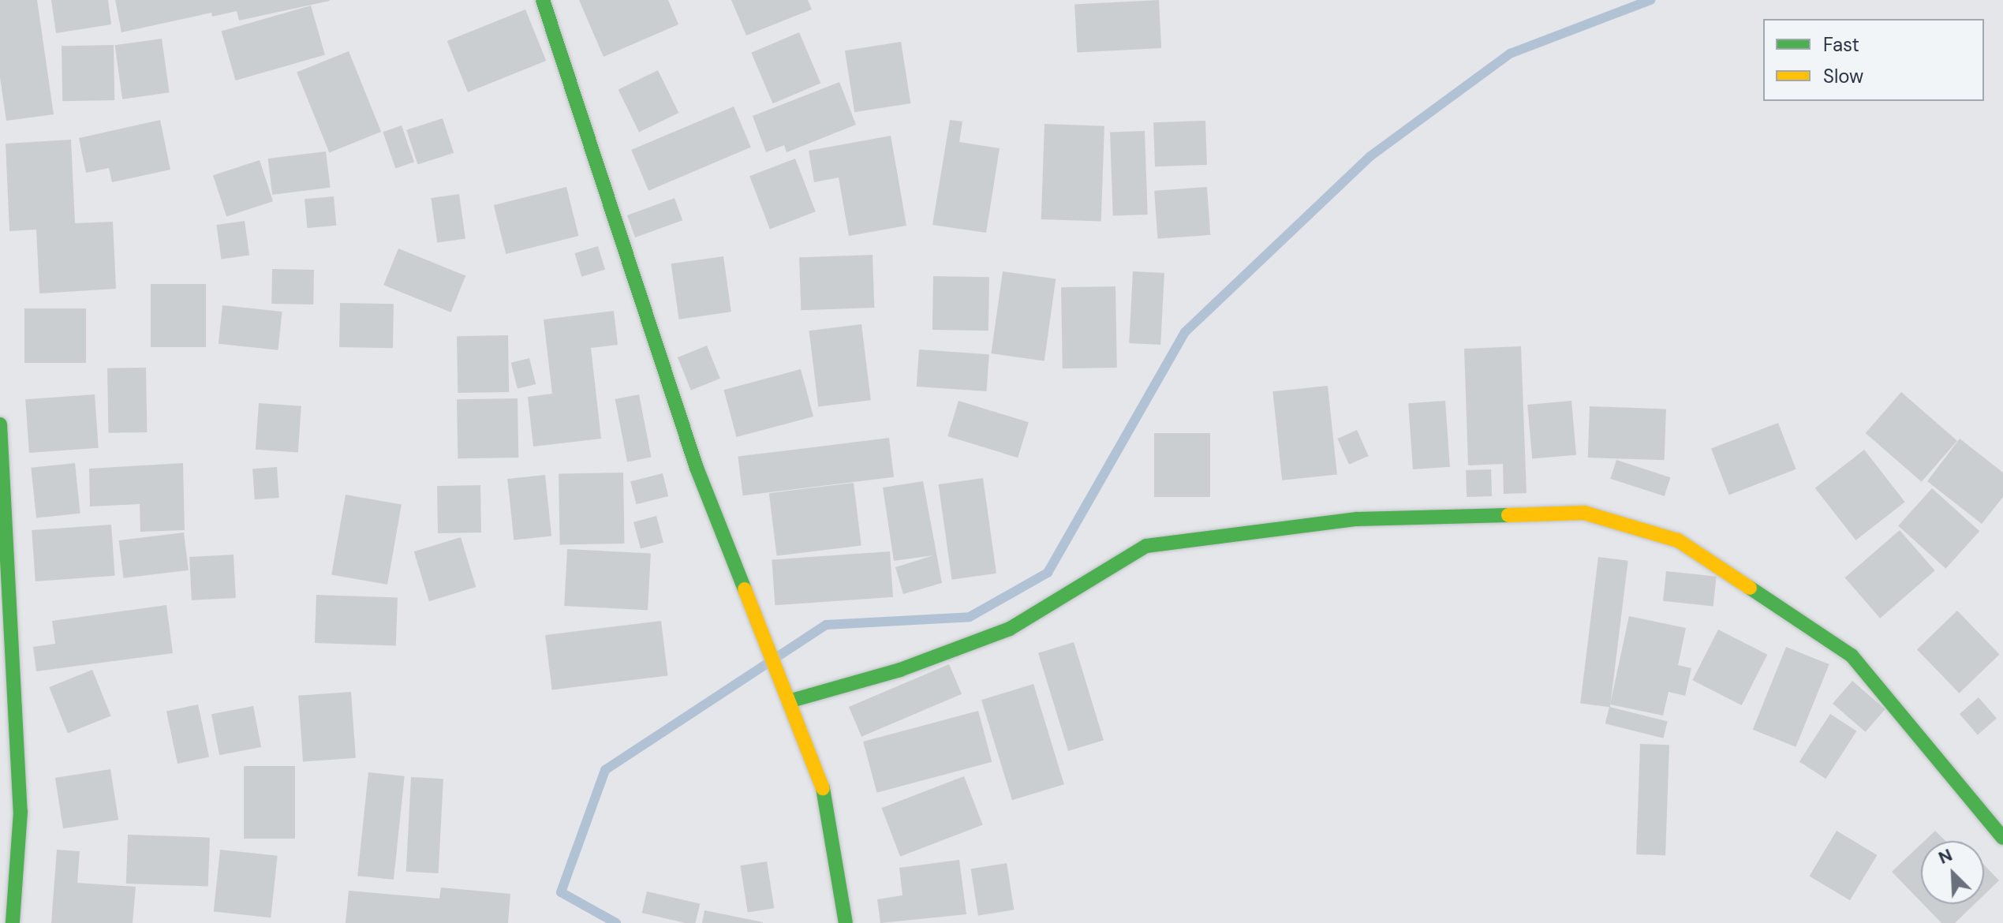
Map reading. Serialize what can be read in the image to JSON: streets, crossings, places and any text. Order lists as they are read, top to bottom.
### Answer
{
  "legend": ["Fast", "Slow"],
  "north": "top left"
}
